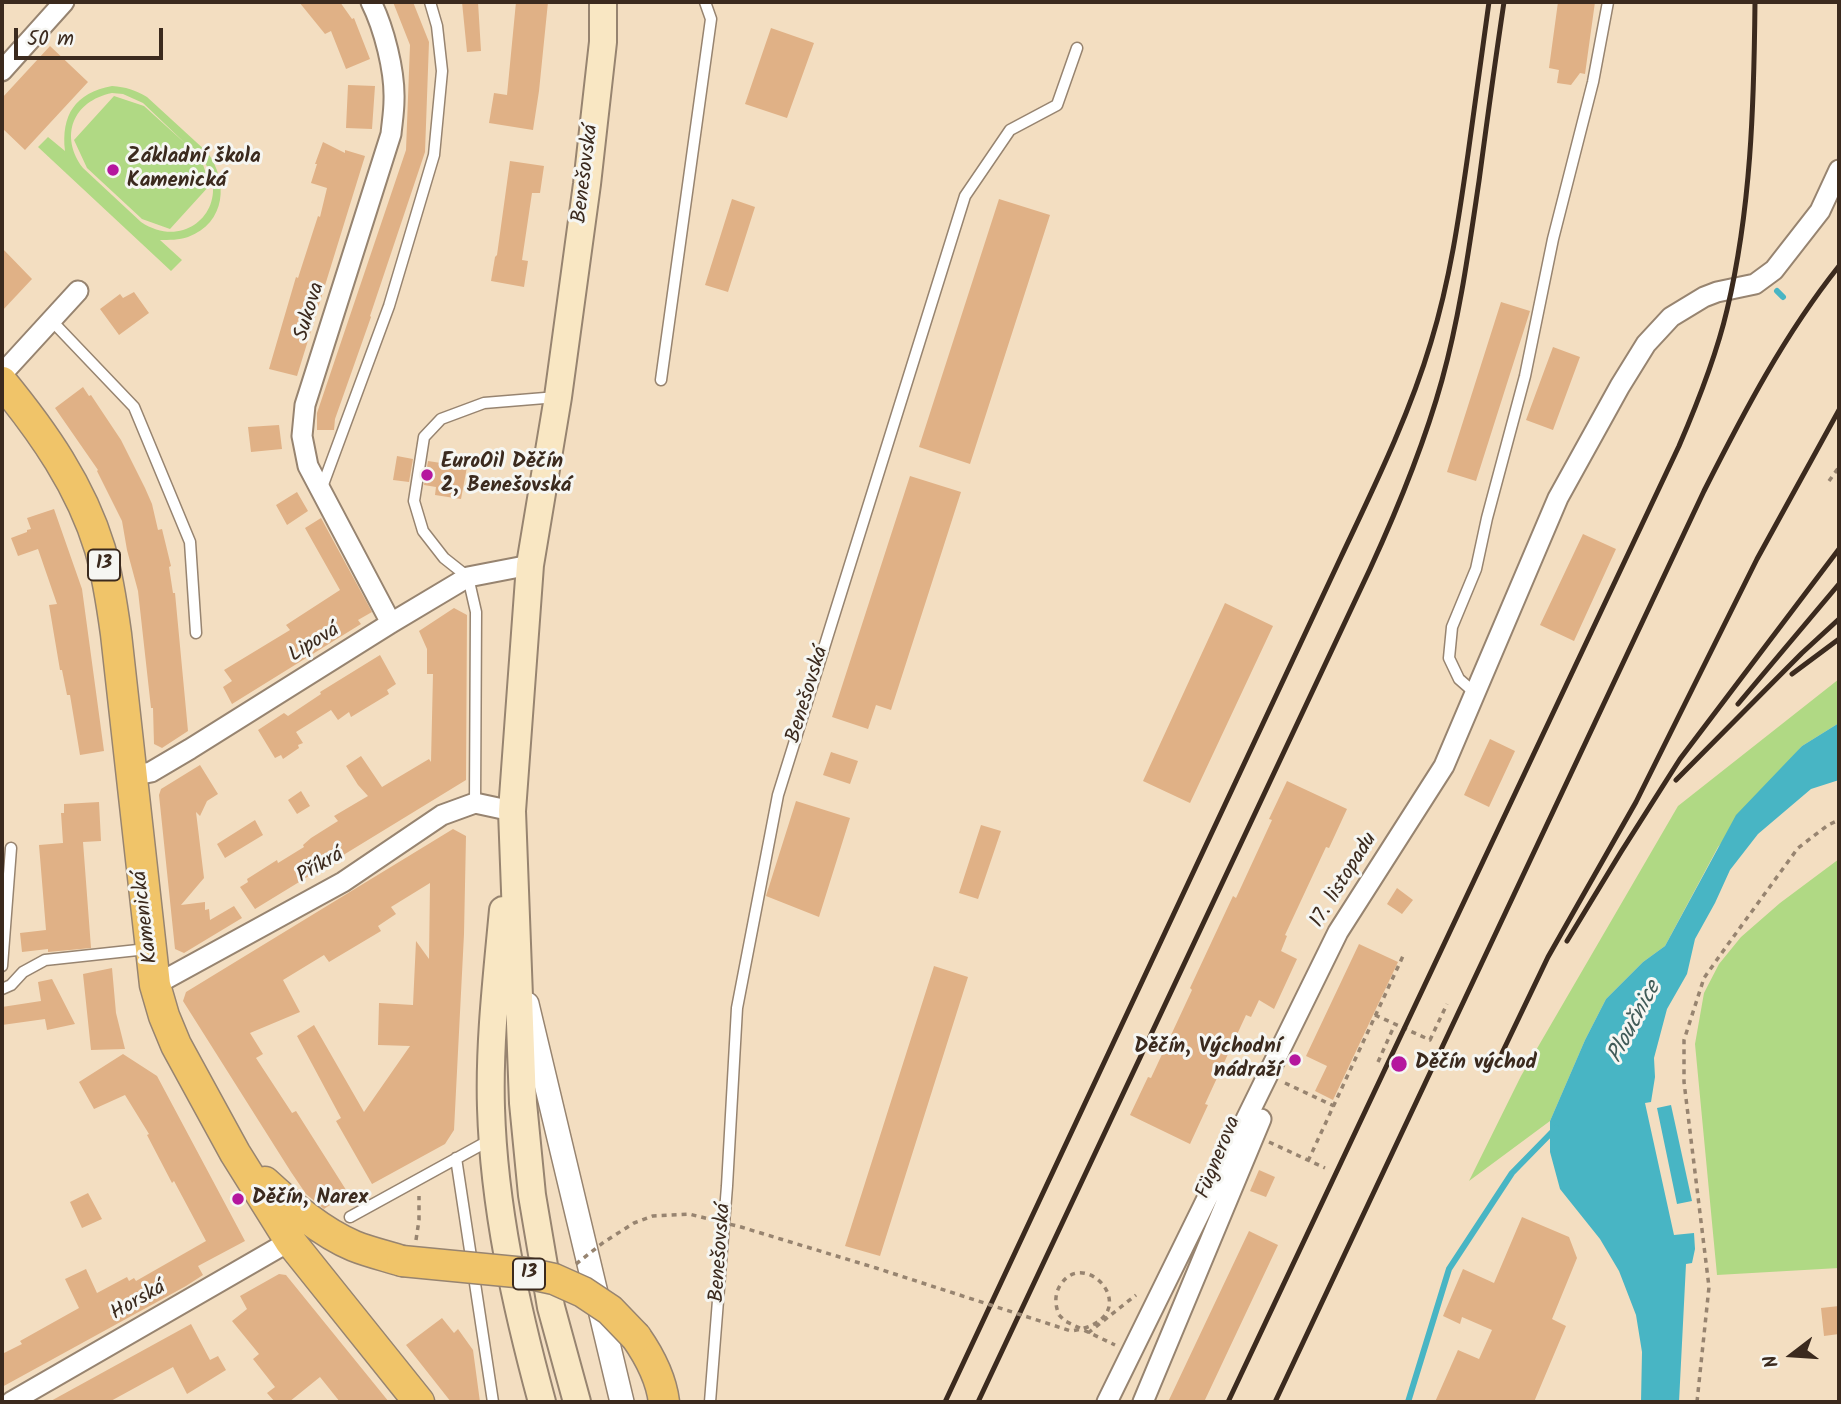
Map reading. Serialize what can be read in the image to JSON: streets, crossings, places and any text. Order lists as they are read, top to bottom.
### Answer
{
  "streets": {
    "main road": ["Benešovská", "13", "Kamenická"],
    "street": [
      "Sukova",
      "Lipová",
      "Příkrá",
      "17. listopadu",
      "Fügnerova",
      "Horská"
    ]
  },
  "crossings": [
    ["Benešovská", "Lipová"],
    ["Sukova", "Lipová"],
    ["13", "Kamenická"],
    ["Lipová", "Kamenická"],
    ["Příkrá", "Kamenická"],
    ["17. listopadu", "Fügnerova"],
    ["Kamenická", "Horská"]
  ],
  "water": ["Ploučnice"],
  "places": [
    "Základní škola Kamenická",
    "EuroOil Děčín 2, Benešovská",
    "Děčín, Východní nádraží",
    "Děčín východ",
    "Děčín, Narex"
  ],
  "scale_bar": "50 m",
  "north": "left"
}
